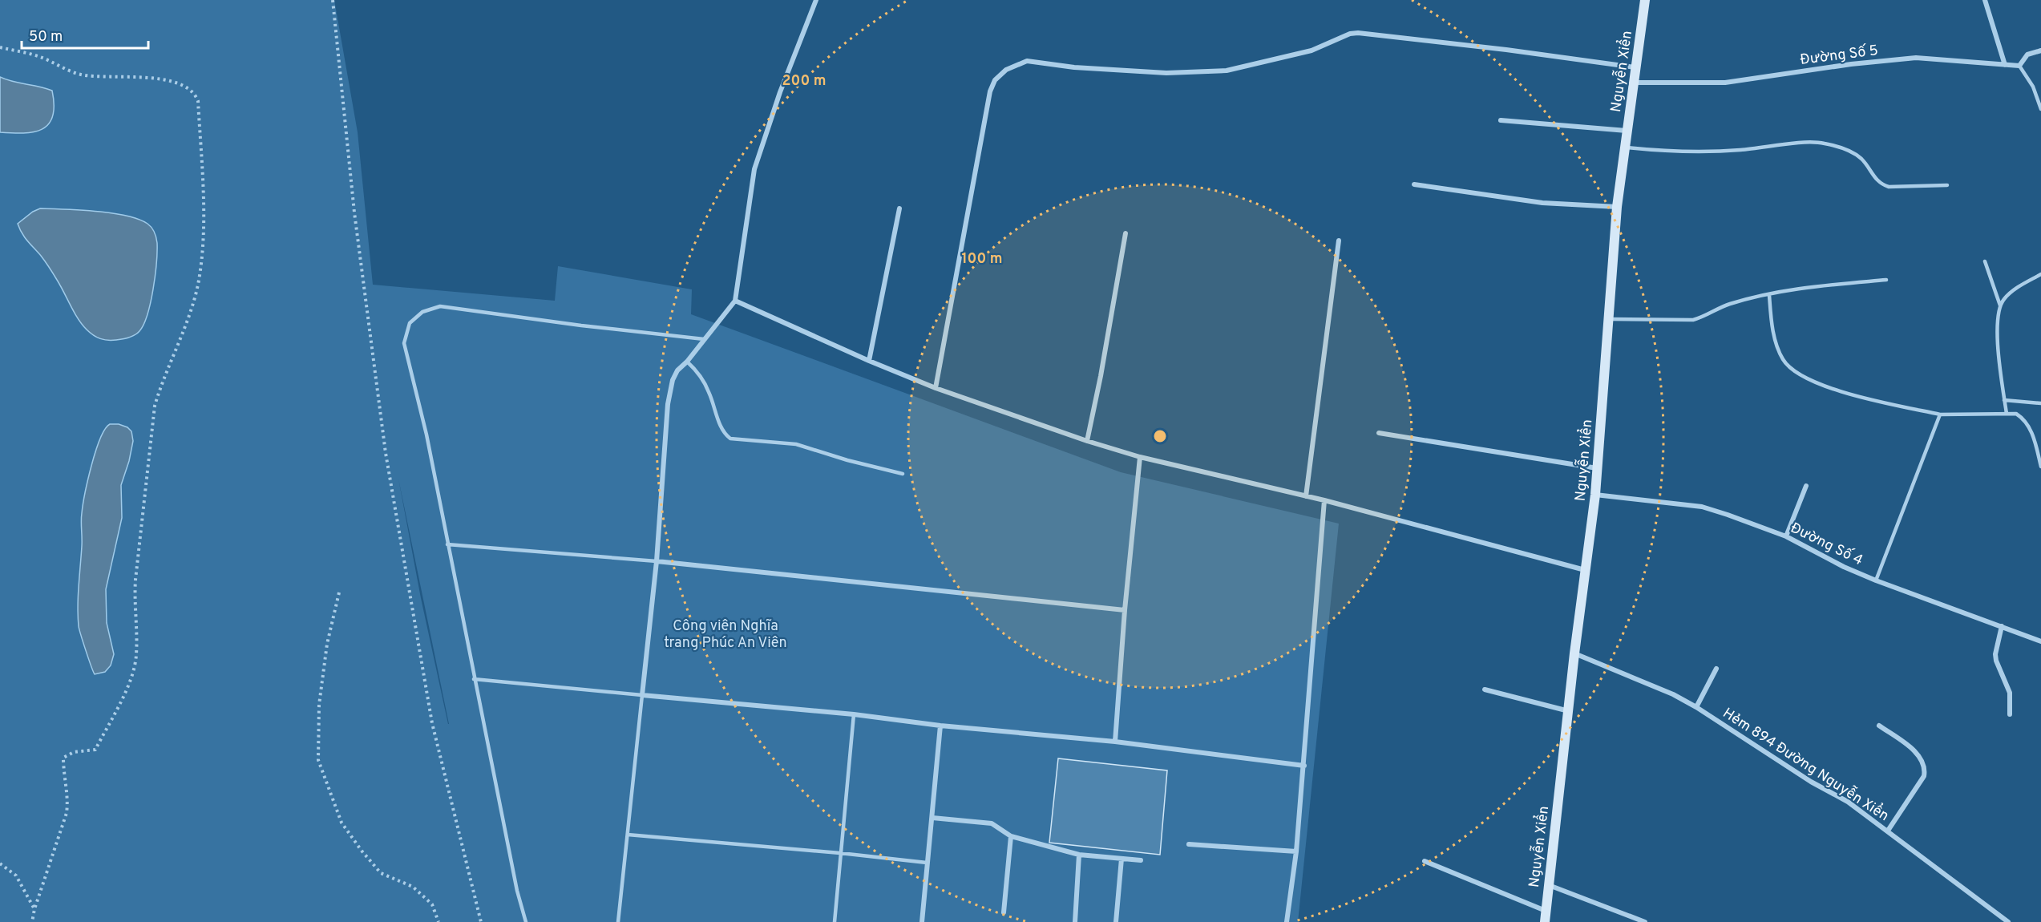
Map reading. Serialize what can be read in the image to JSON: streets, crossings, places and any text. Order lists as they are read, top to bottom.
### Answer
{
  "streets": {
    "main road": ["Nguyễn Xiển"],
    "street": ["Đường Số 5", "Đường Số 4", "Hẻm 894 Đường Nguyễn Xiển"]
  },
  "crossings": [
    ["Đường Số 5", "Nguyễn Xiển"],
    ["Nguyễn Xiển", "Đường Số 4"],
    ["Nguyễn Xiển", "Hẻm 894 Đường Nguyễn Xiển"]
  ],
  "parks": ["Công viên Nghĩa trang Phúc An Viên"],
  "scale_bar": "50 m",
  "rings": ["200 m", "100 m"]
}
